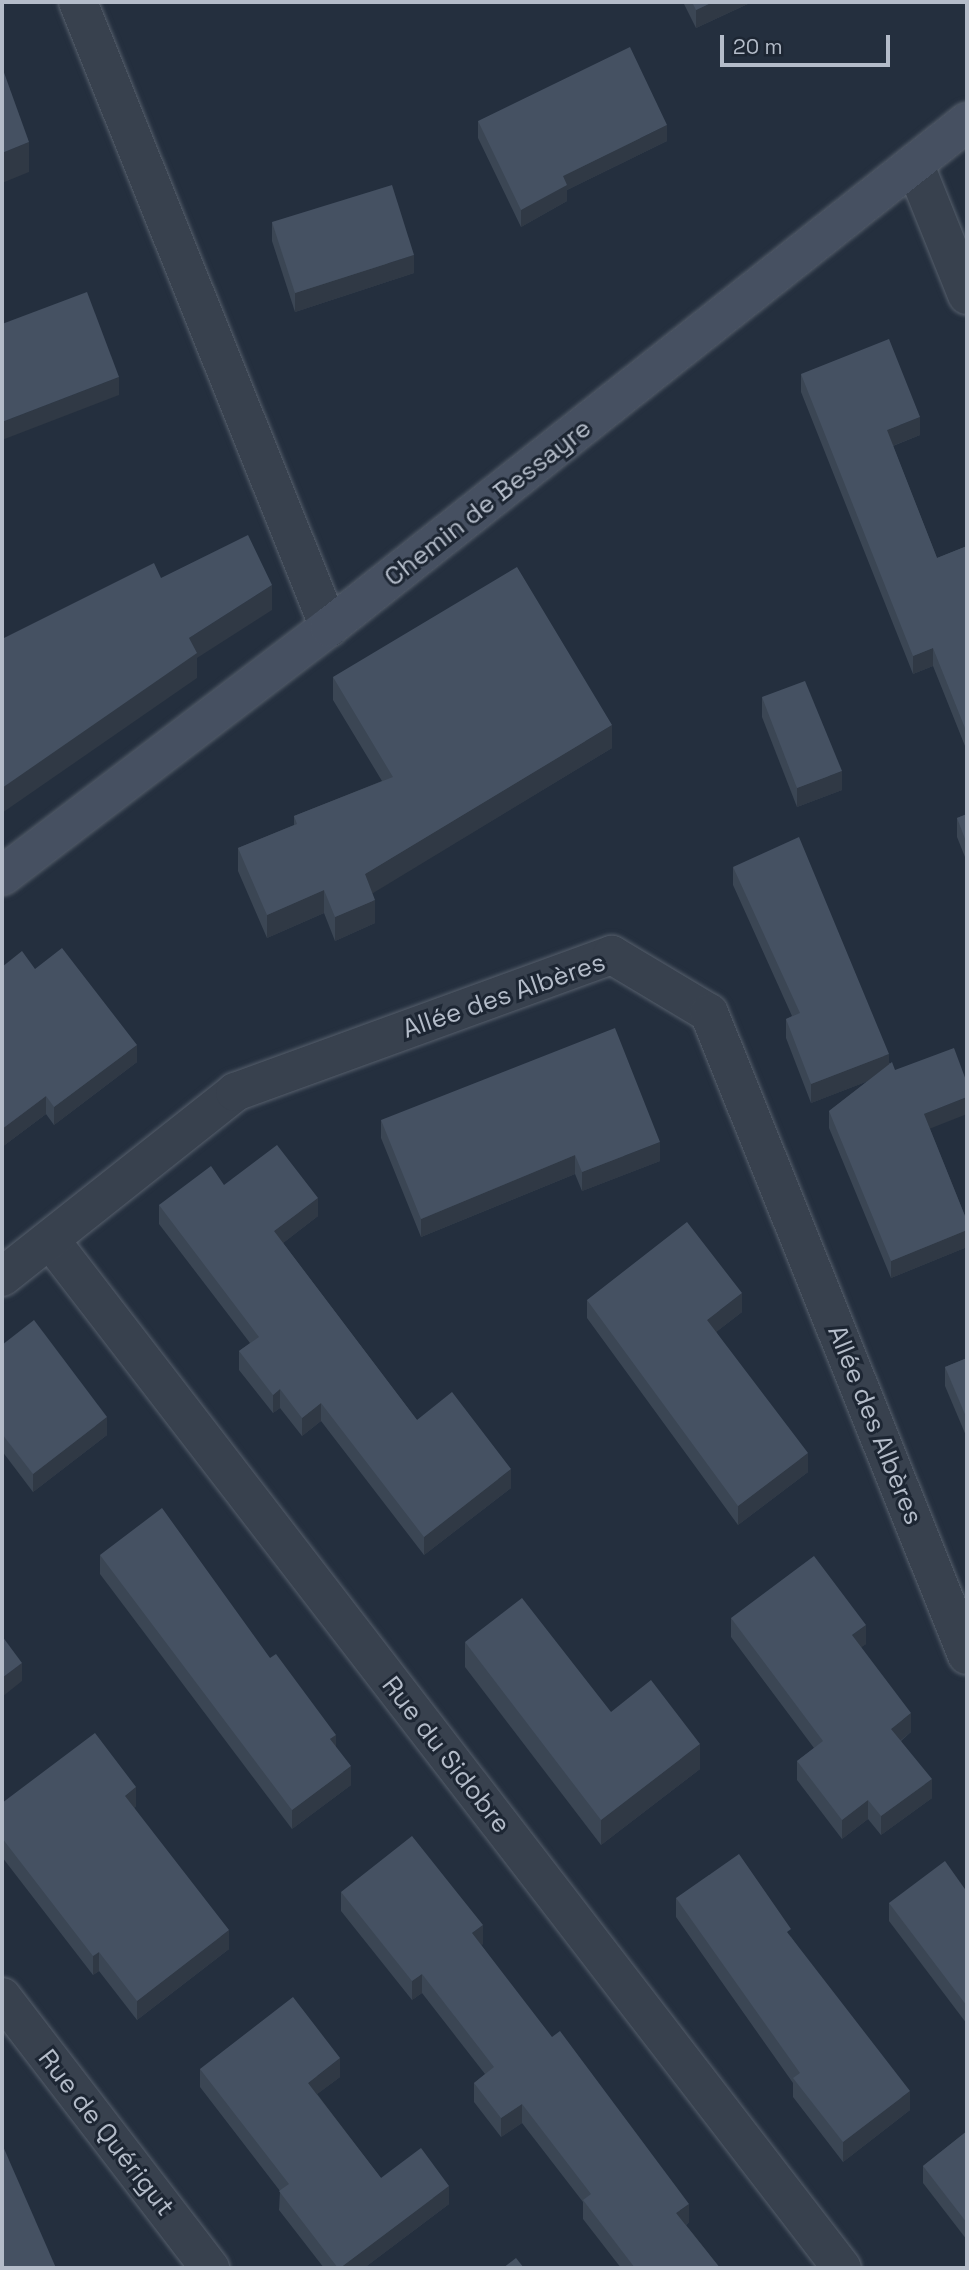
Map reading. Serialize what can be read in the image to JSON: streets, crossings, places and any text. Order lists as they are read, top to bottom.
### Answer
{
  "streets": {
    "street": [
      "Chemin de Bessayre",
      "Allée des Albères",
      "Rue du Sidobre",
      "Rue de Quérigut"
    ]
  },
  "crossings": [
    ["Allée des Albères", "Rue du Sidobre"]
  ],
  "scale_bar": "20 m"
}
